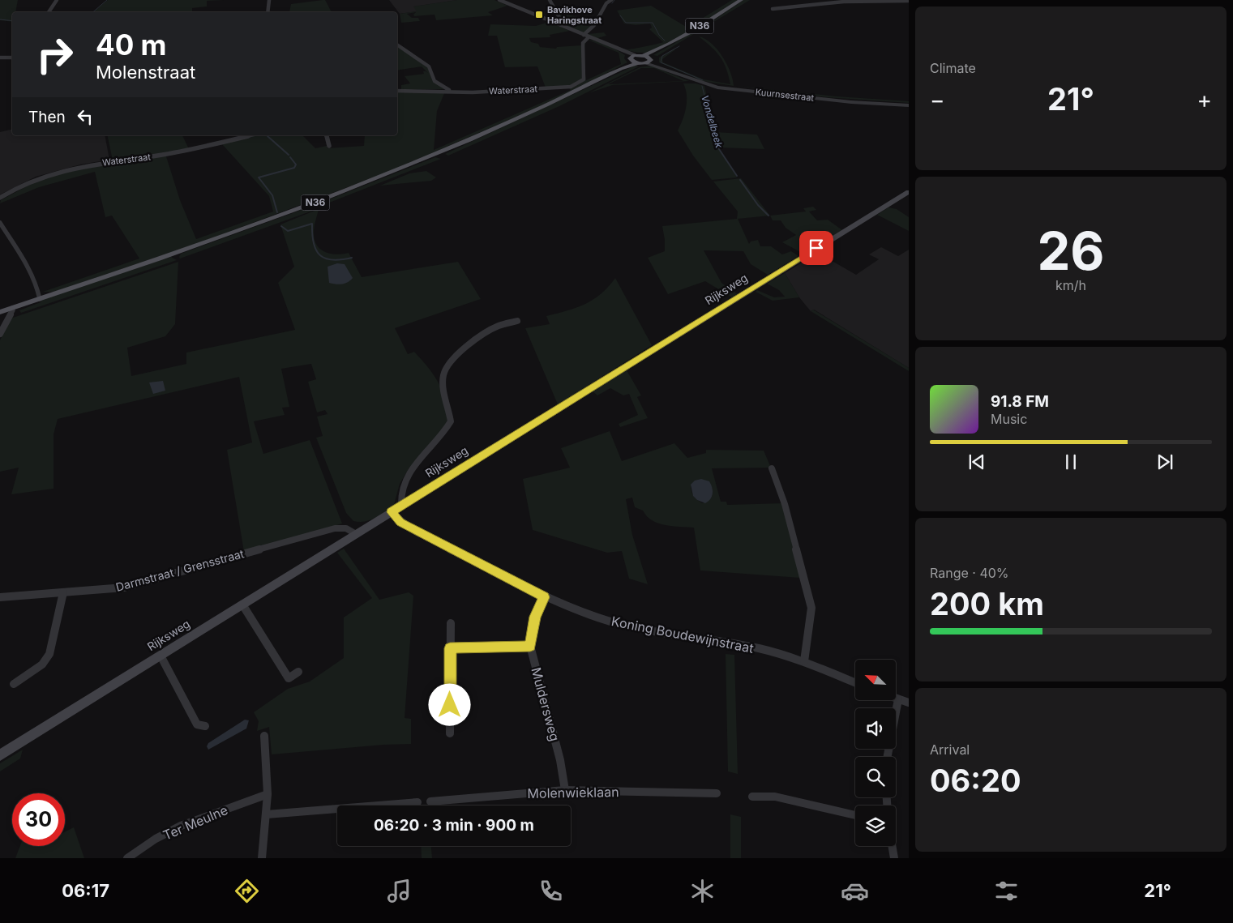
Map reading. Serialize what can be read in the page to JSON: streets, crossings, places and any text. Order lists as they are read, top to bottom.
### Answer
{
  "streets": {
    "main road": ["N36", "Rijksweg"],
    "street": [
      "Waterstraat",
      "Kuurnsestraat",
      "Darmstraat / Grensstraat",
      "Koning Boudewijnstraat",
      "Muldersweg",
      "Molenwieklaan",
      "Ter Meulne"
    ]
  },
  "crossings": [
    ["N36", "Kuurnsestraat"],
    ["Rijksweg", "Darmstraat / Grensstraat"],
    ["Rijksweg", "Koning Boudewijnstraat"],
    ["Koning Boudewijnstraat", "Muldersweg"],
    ["Muldersweg", "Molenwieklaan"]
  ],
  "water": ["Vondelbeek"],
  "places": {
    "transit": ["Bavikhove Haringstraat"]
  },
  "north": "top left",
  "page": {
    "tile": [
      "Climate",
      ["26", "km/h"],
      ["Range · 40%", "200 km"],
      ["Arrival", "06:20"]
    ],
    "turn": ["40 m", "Molenstraat"],
    "heat": ["−", "21°", "+"],
    "then": "Then",
    "song": ["91.8 FM", "Music"],
    "limit": "30",
    "trip": "06:20 · 3 min · 900 m",
    "tabs": ["06:17", "21°"]
  }
}
